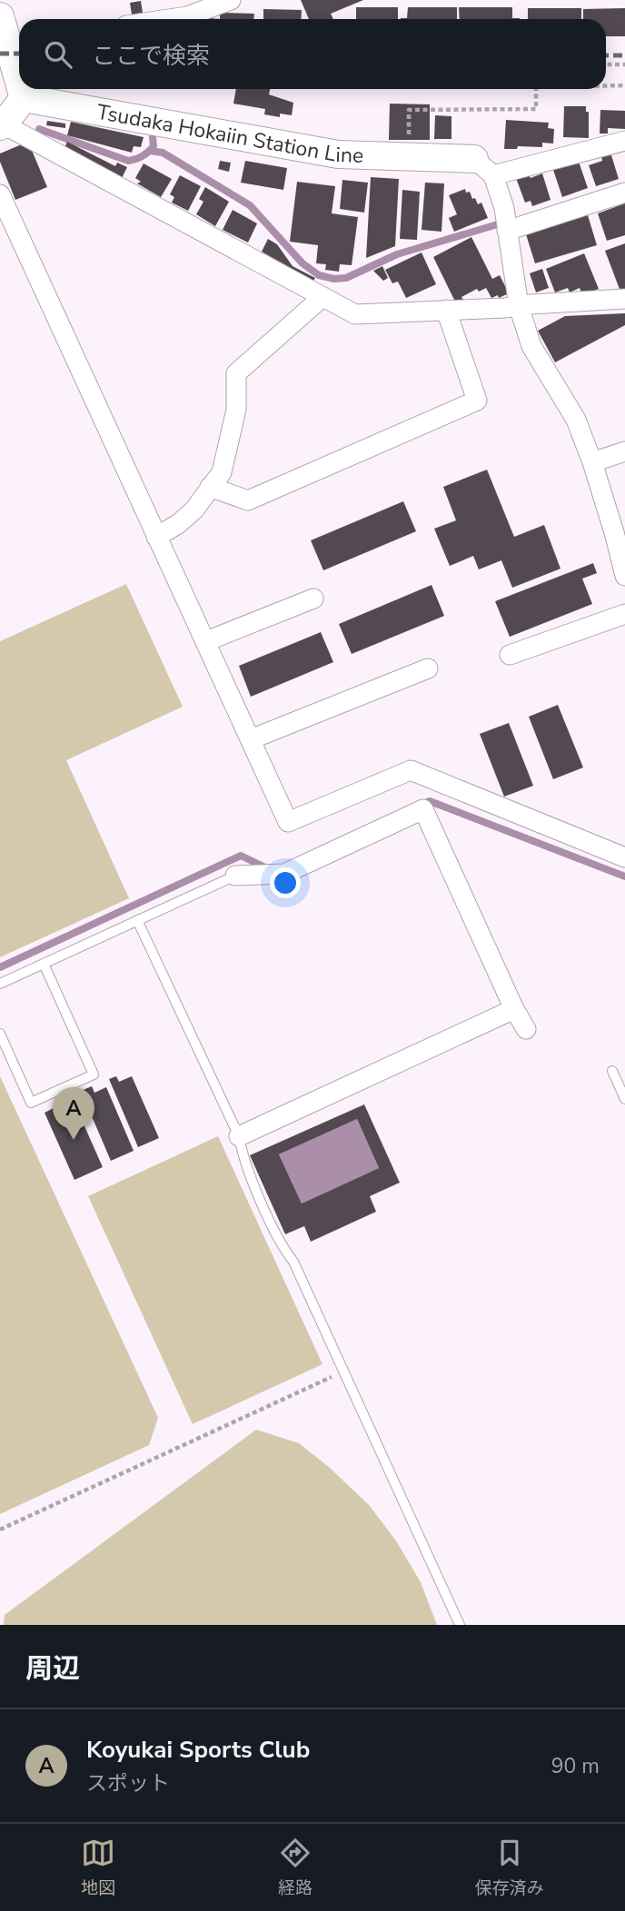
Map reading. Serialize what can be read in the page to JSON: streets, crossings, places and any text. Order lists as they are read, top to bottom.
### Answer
{
  "streets": {
    "main road": ["Tsudaka Hokaiin Station Line"]
  },
  "page": {
    "search": "ここで検索",
    "pins": "A",
    "heading": "周辺",
    "list": [
      {
        "mark": "A",
        "name": "Koyukai Sports Club",
        "note": "スポット",
        "value": "90 m"
      }
    ],
    "nav": ["地図", "経路", "保存済み"]
  }
}
